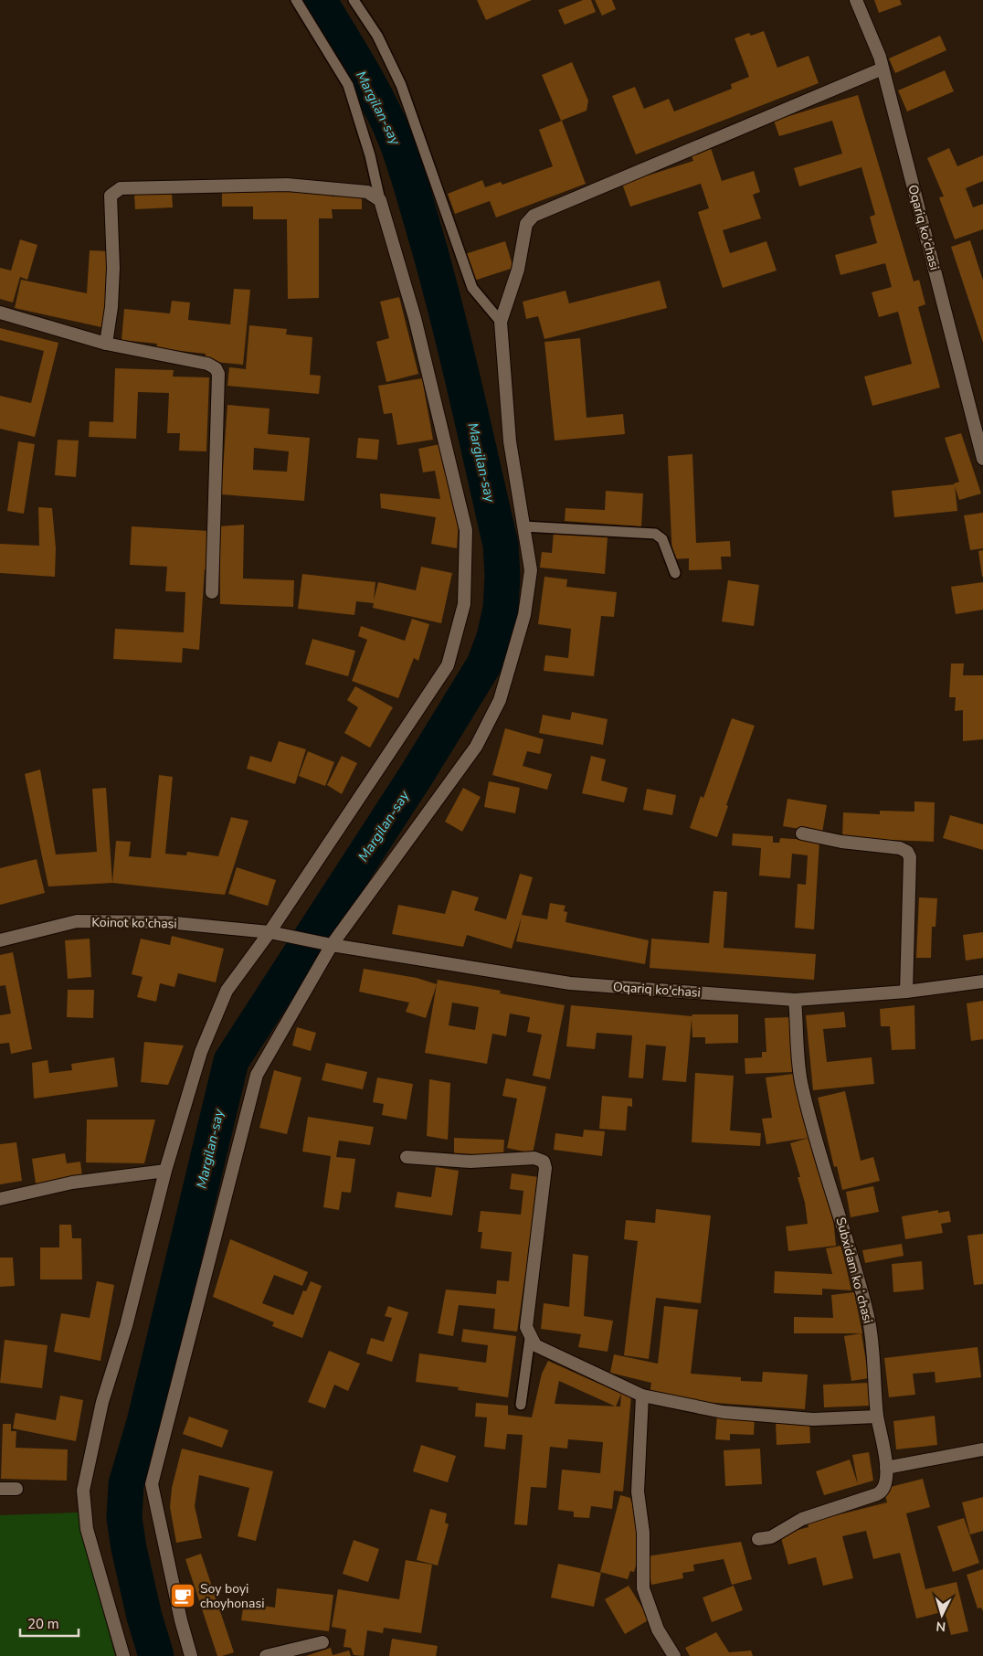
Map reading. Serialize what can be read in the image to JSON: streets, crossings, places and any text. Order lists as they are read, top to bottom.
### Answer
{
  "streets": {
    "street": ["Oqariq ko'chasi", "Koinot ko'chasi", "Subxidam koʻchasi"]
  },
  "crossings": [
    ["Oqariq ko'chasi", "Koinot ko'chasi"],
    ["Oqariq ko'chasi", "Subxidam koʻchasi"]
  ],
  "water": ["Margilan-say"],
  "places": {
    "cafe": ["Soy boyi choyhonasi"]
  },
  "scale_bar": "20 m",
  "north": "bottom"
}
